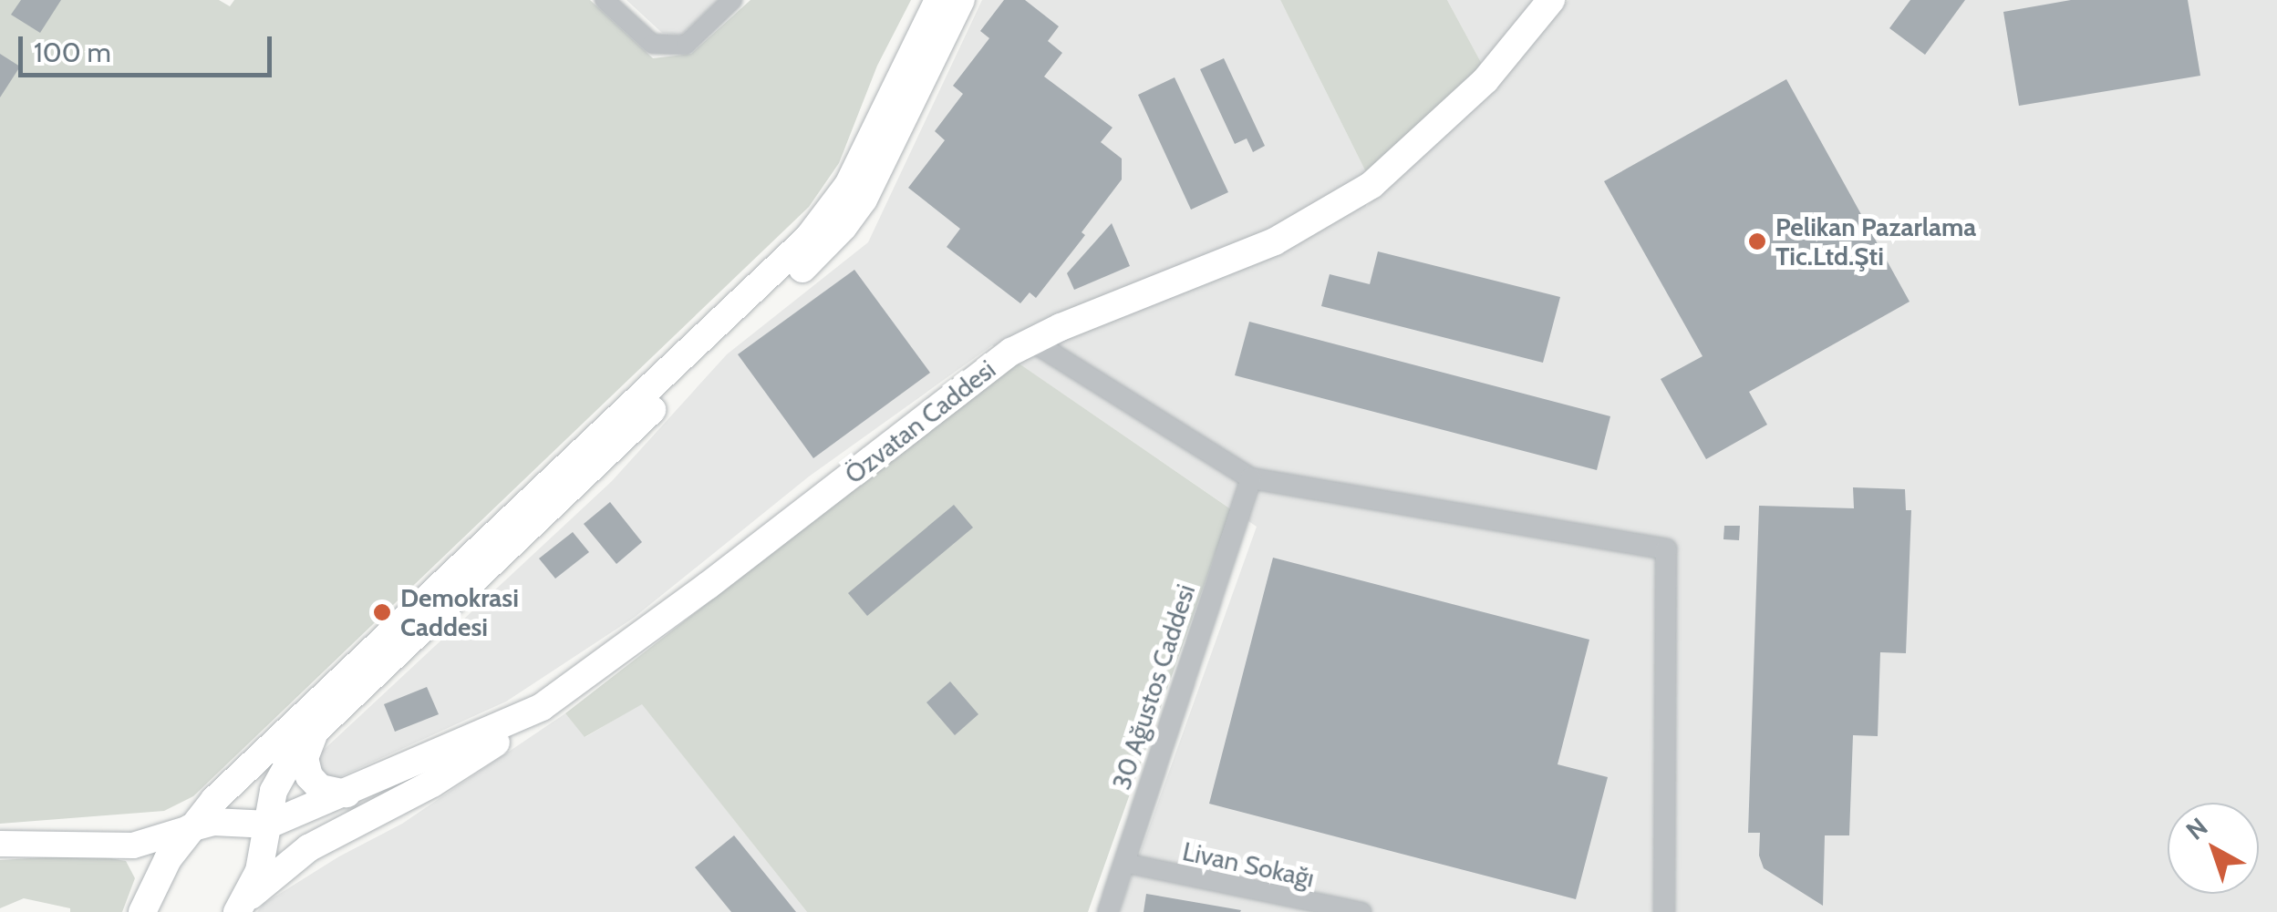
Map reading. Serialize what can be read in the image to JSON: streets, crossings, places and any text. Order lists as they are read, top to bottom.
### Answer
{
  "streets": {
    "main road": ["Özvatan Caddesi"],
    "street": ["30 Ağustos Caddesi", "Livan Sokağı"]
  },
  "crossings": [
    ["30 Ağustos Caddesi", "Livan Sokağı"]
  ],
  "places": ["Pelikan Pazarlama Tic.Ltd.Şti", "Demokrasi Caddesi"],
  "scale_bar": "100 m",
  "north": "top left"
}
